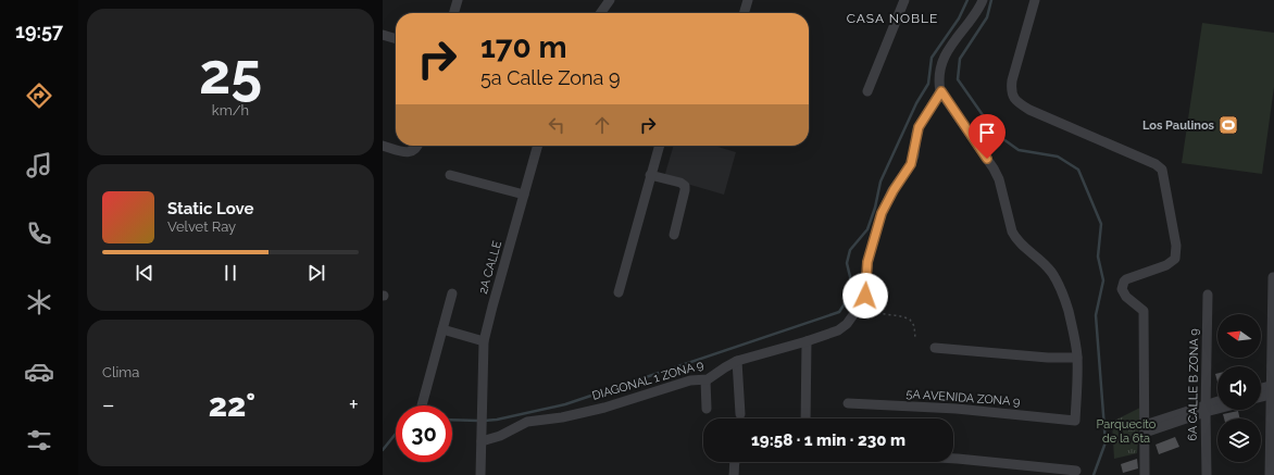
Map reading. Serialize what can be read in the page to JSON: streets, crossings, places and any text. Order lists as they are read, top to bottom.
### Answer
{
  "streets": {
    "street": [
      "2A CALLE",
      "DIAGONAL 1 ZONA 9",
      "6A CALLE B ZONA 9",
      "5A AVENIDA ZONA 9"
    ]
  },
  "crossings": [
    ["2A CALLE", "DIAGONAL 1 ZONA 9"]
  ],
  "districts": ["CASA NOBLE"],
  "parks": ["Parquecito de la 6ta"],
  "places": {
    "sports": ["Los Paulinos"]
  },
  "north": "left",
  "page": {
    "tabs": "19:57",
    "tile": [
      ["25", "km/h"],
      "Clima"
    ],
    "turn": ["170 m", "5a Calle Zona 9"],
    "song": ["Static Love", "Velvet Ray"],
    "heat": ["−", "22°", "+"],
    "limit": "30",
    "trip": "19:58 · 1 min · 230 m"
  }
}
